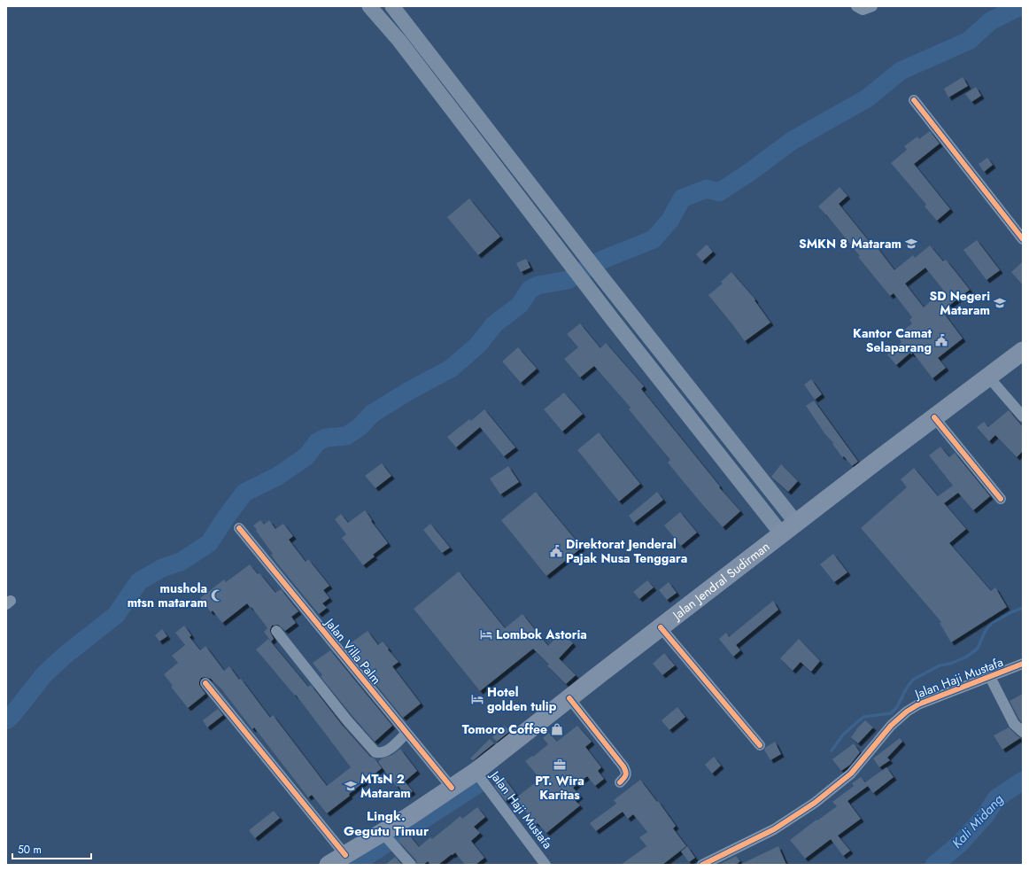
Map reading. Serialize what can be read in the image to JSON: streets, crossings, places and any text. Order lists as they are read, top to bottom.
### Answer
{
  "streets": {
    "highway": ["Jalan Jendral Sudirman"],
    "street": ["Jalan Villa Palm", "Jalan Haji Mustafa"]
  },
  "crossings": [
    ["Jalan Jendral Sudirman", "Jalan Villa Palm"],
    ["Jalan Jendral Sudirman", "Jalan Haji Mustafa"]
  ],
  "districts": ["Lingk. Gegutu Timur"],
  "water": ["Kali Midang"],
  "places": {
    "school or university": ["SMKN 8 Mataram", "SD Negeri Mataram", "MTsN 2 Mataram"],
    "public building": ["Kantor Camat Selaparang", "Direktorat Jenderal Pajak Nusa Tenggara"],
    "mosque": ["mushola mtsn mataram"],
    "hotel": ["Lombok Astoria", "Hotel golden tulip"],
    "shop": ["Tomoro Coffee"],
    "office": ["PT. Wira Karitas"]
  },
  "scale_bar": "50 m"
}
